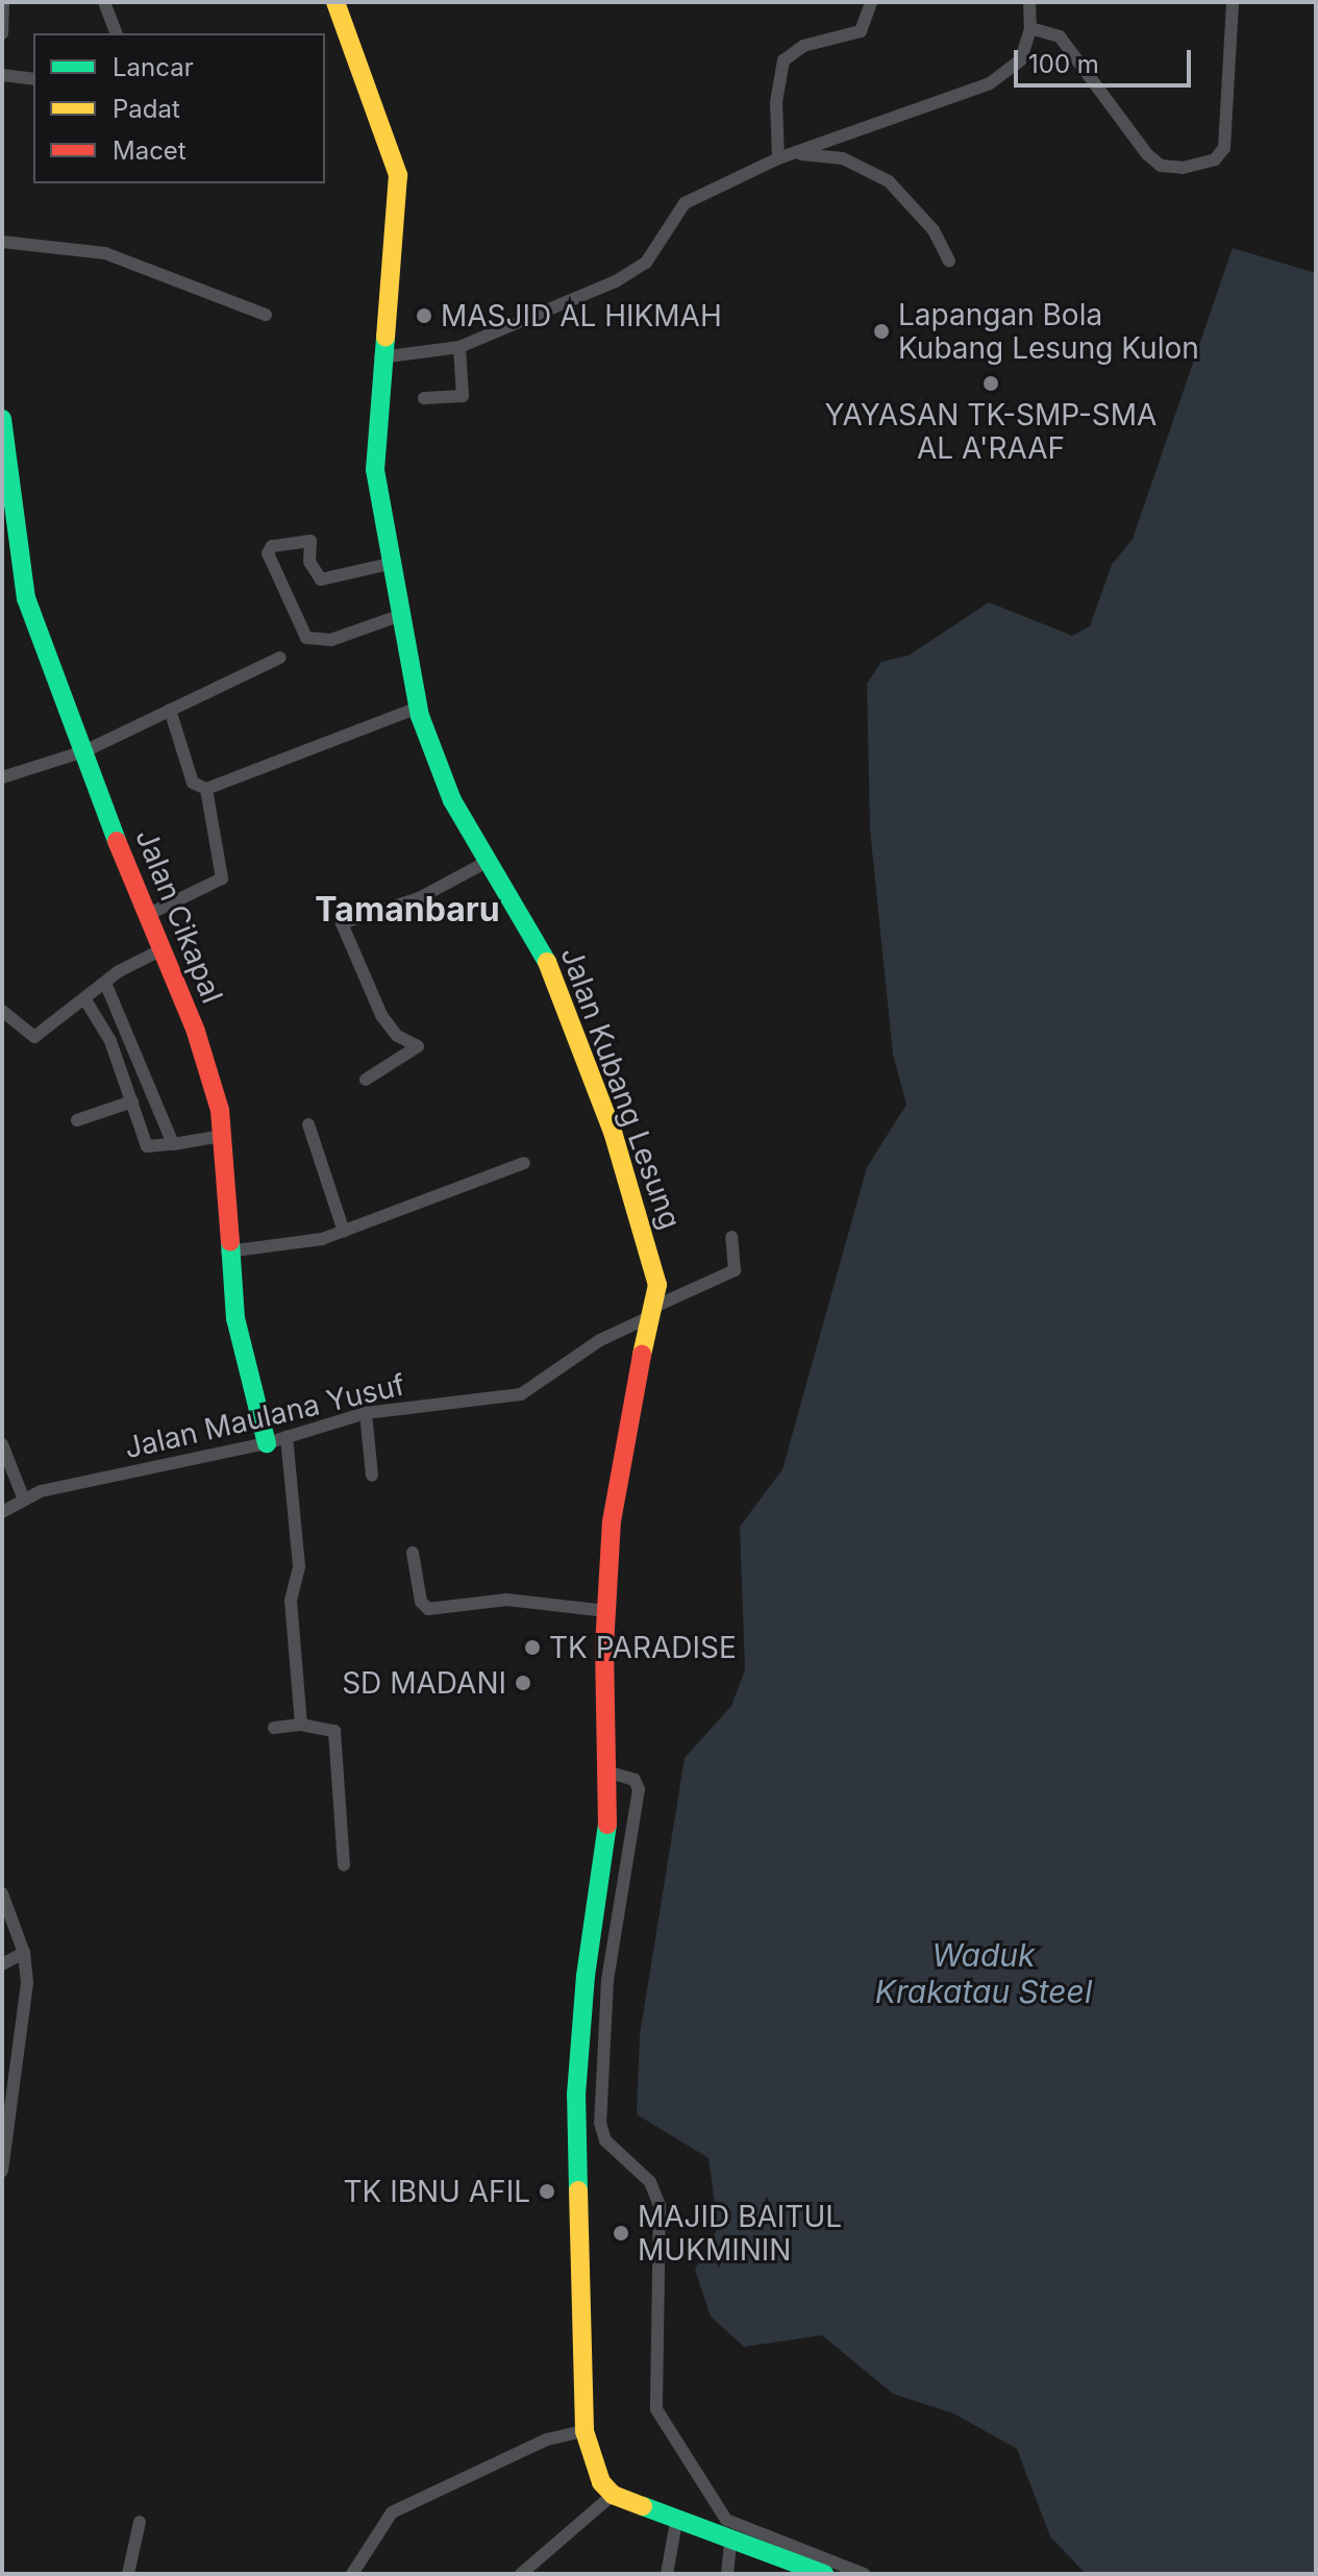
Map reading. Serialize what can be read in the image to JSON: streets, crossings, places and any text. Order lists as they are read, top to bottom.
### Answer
{
  "streets": {
    "street": ["Jalan Cikapal", "Jalan Kubang Lesung", "Jalan Maulana Yusuf"]
  },
  "crossings": [
    ["Jalan Cikapal", "Jalan Maulana Yusuf"],
    ["Jalan Kubang Lesung", "Jalan Maulana Yusuf"]
  ],
  "districts": ["Tamanbaru"],
  "water": ["Waduk Krakatau Steel"],
  "places": [
    "MASJID AL HIKMAH",
    "Lapangan Bola Kubang Lesung Kulon",
    "YAYASAN TK-SMP-SMA AL A'RAAF",
    "TK PARADISE",
    "SD MADANI",
    "TK IBNU AFIL",
    "MAJID BAITUL MUKMININ"
  ],
  "legend": ["Lancar", "Padat", "Macet"],
  "scale_bar": "100 m"
}
